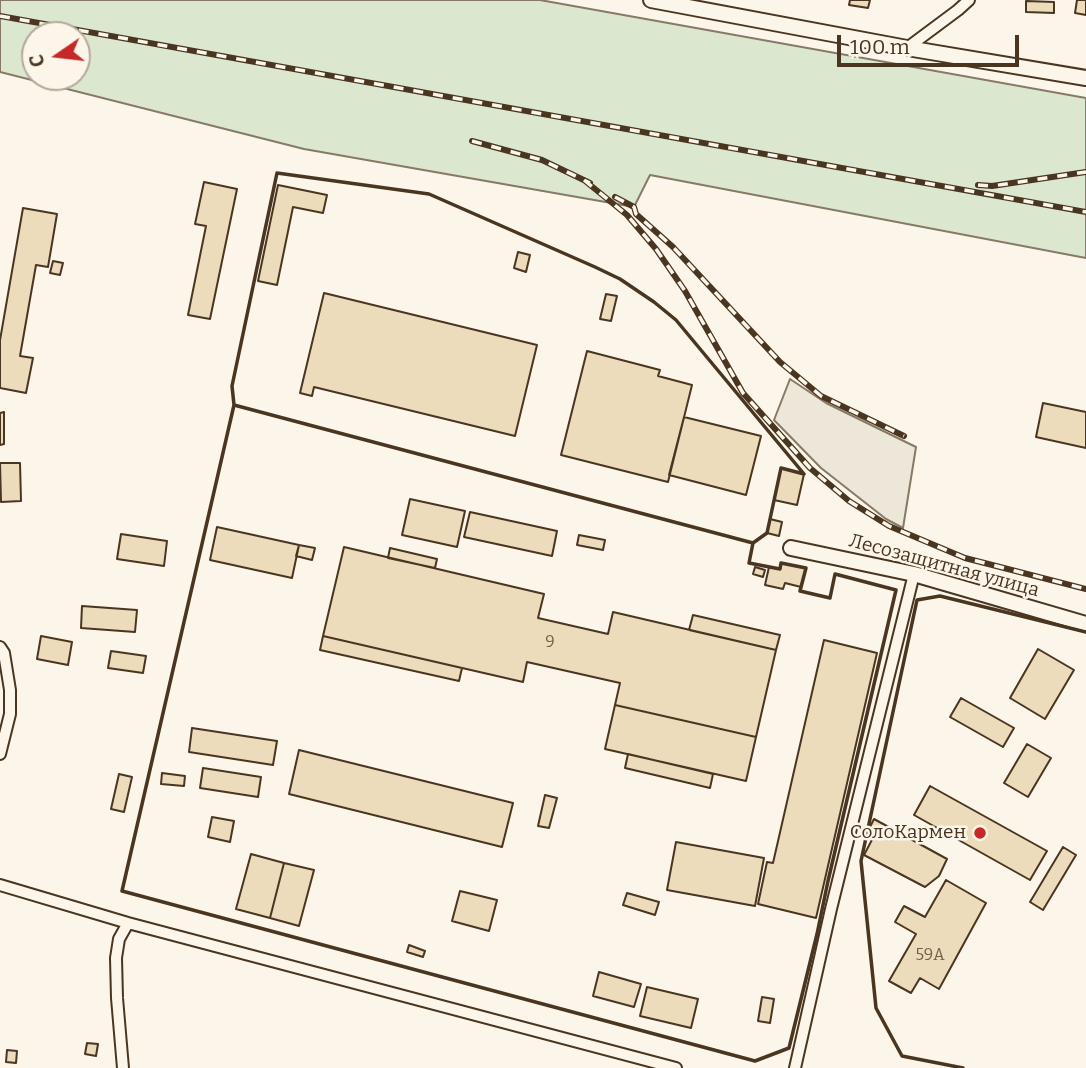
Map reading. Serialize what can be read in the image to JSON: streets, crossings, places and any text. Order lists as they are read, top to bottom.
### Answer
{
  "streets": {
    "street": ["Лесозащитная улица"]
  },
  "places": ["СолоКармен"],
  "house_numbers": ["9", "59А"],
  "scale_bar": "100 m",
  "north": "left"
}
